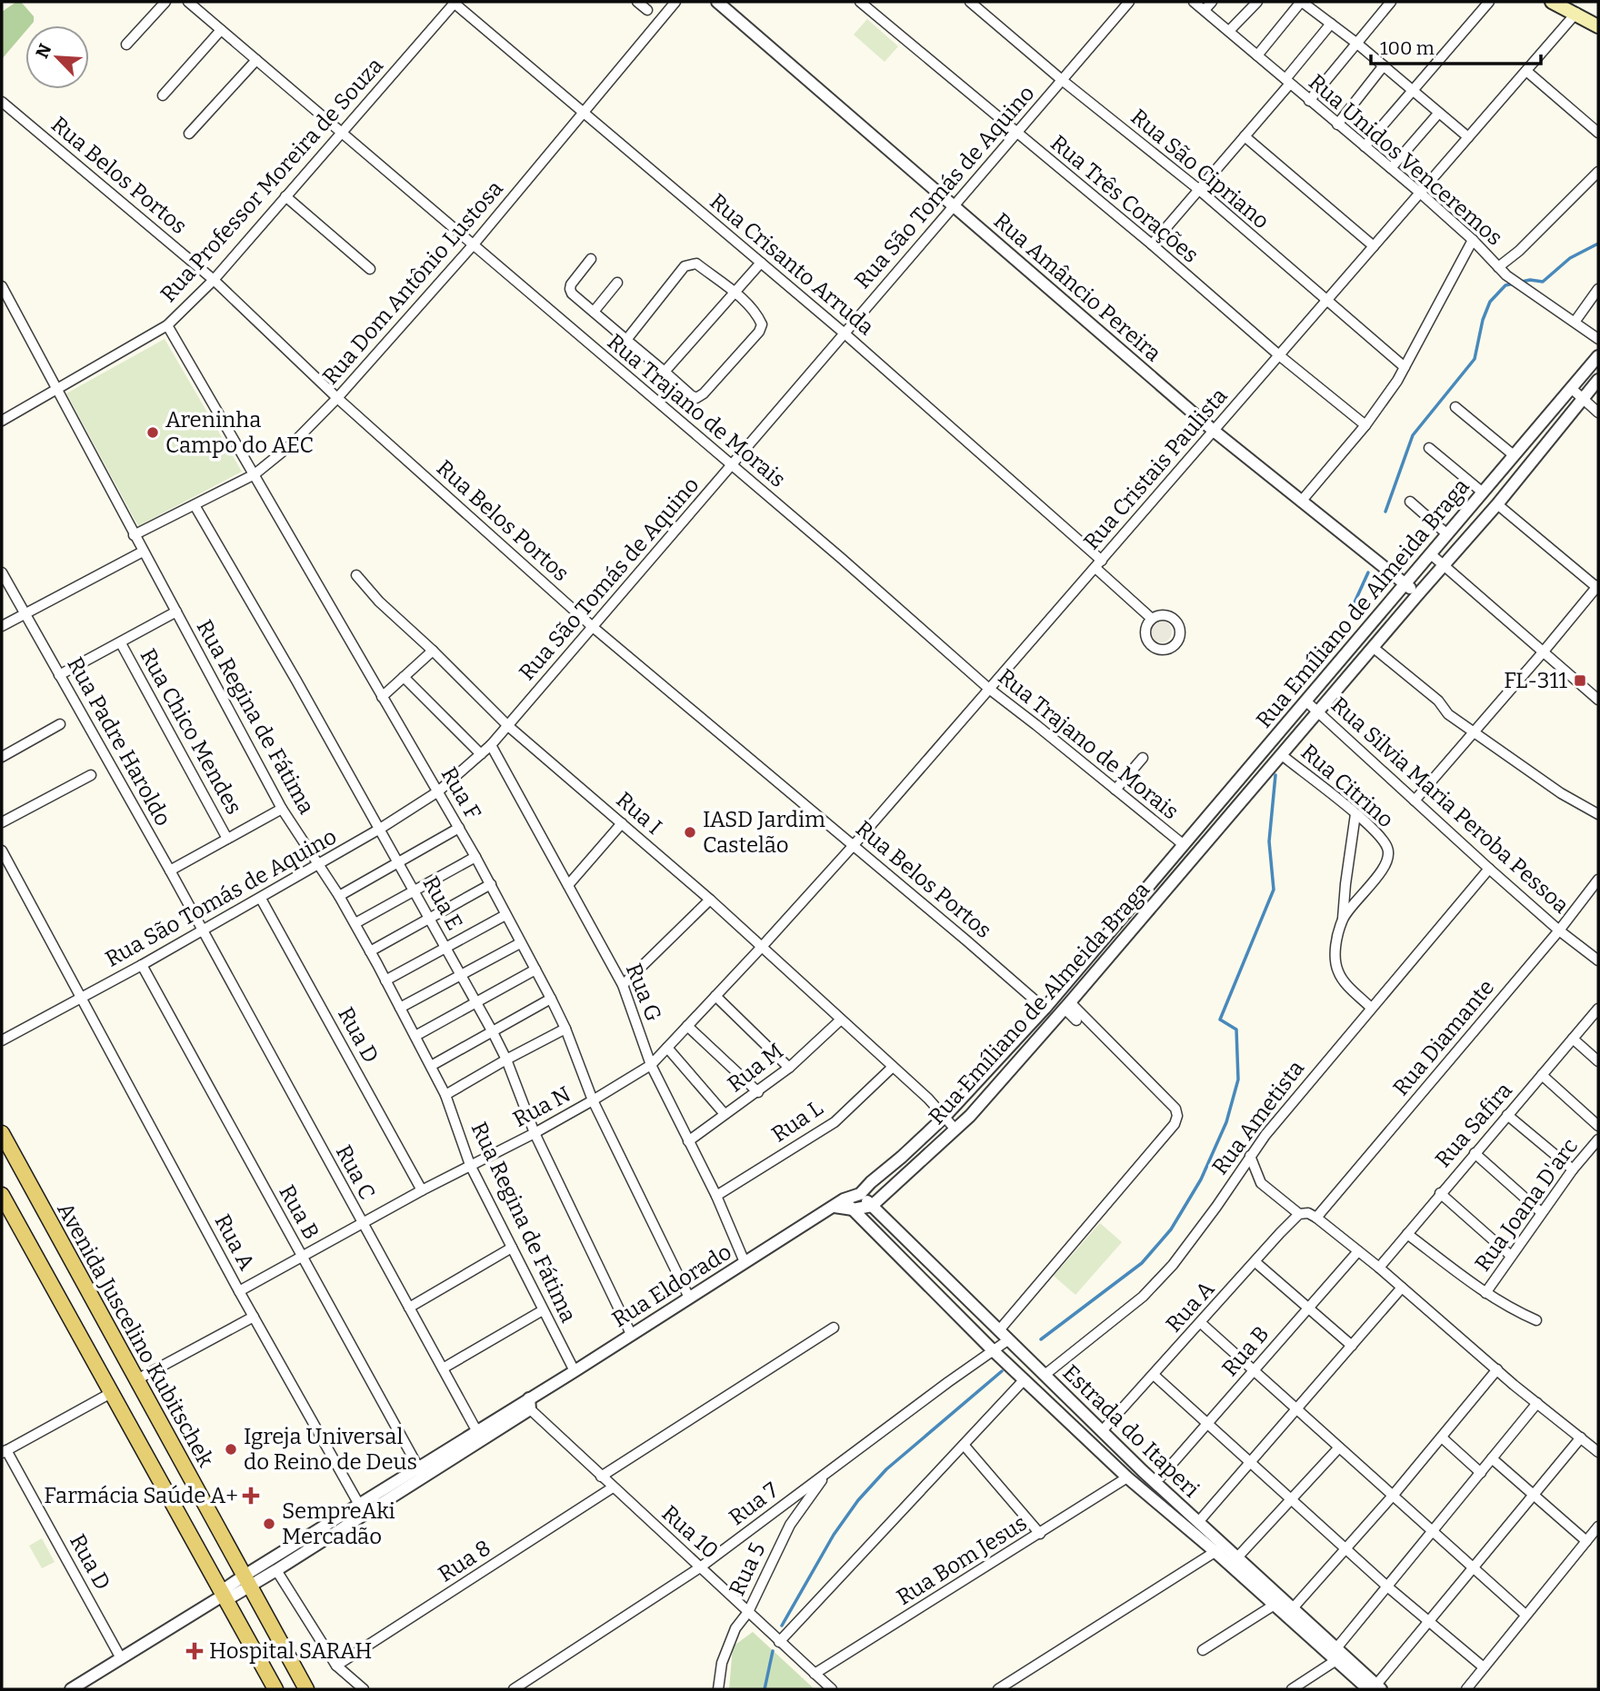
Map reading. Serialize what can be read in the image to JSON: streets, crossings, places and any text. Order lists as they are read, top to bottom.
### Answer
{
  "streets": {
    "main road": ["Avenida Juscelino Kubitschek"],
    "street": [
      "Rua Unidos Venceremos",
      "Rua São Cipriano",
      "Rua Belos Portos",
      "Rua Professor Moreira de Souza",
      "Rua São Tomás de Aquino",
      "Rua Três Corações",
      "Rua Crisanto Arruda",
      "Rua Dom Antônio Lustosa",
      "Rua Amâncio Pereira",
      "Rua Trajano de Morais",
      "Rua Cristais Paulista",
      "Rua Emíliano de Almeida Braga",
      "Rua Regina de Fátima",
      "Rua Chico Mendes",
      "Rua Padre Haroldo",
      "Rua Citrino",
      "Rua F",
      "Rua Silvia Maria Peroba Pessoa",
      "Rua I",
      "Rua E",
      "Rua G",
      "Rua D",
      "Rua Diamante",
      "Rua M",
      "Rua N",
      "Rua Ametista",
      "Rua L",
      "Rua Safira",
      "Rua C",
      "Rua Joana D'arc",
      "Rua B",
      "Rua A",
      "Rua Eldorado",
      "Estrada do Itaperi",
      "Rua 7",
      "Rua 10",
      "Rua Bom Jesus",
      "Rua 8",
      "Rua 5"
    ]
  },
  "crossings": [
    ["Rua Unidos Venceremos", "Rua Cristais Paulista"],
    ["Rua São Cipriano", "Rua São Tomás de Aquino"],
    ["Rua São Cipriano", "Rua Cristais Paulista"],
    ["Rua Belos Portos", "Rua Professor Moreira de Souza"],
    ["Rua Belos Portos", "Rua São Tomás de Aquino"],
    ["Rua Belos Portos", "Rua Dom Antônio Lustosa"],
    ["Rua Belos Portos", "Rua Cristais Paulista"],
    ["Rua Belos Portos", "Rua Emíliano de Almeida Braga"],
    ["Rua Professor Moreira de Souza", "Rua Crisanto Arruda"],
    ["Rua Professor Moreira de Souza", "Rua Trajano de Morais"],
    ["Rua Professor Moreira de Souza", "Rua Regina de Fátima"],
    ["Rua Professor Moreira de Souza", "Rua F"],
    ["Rua São Tomás de Aquino", "Rua Três Corações"],
    ["Rua São Tomás de Aquino", "Rua Crisanto Arruda"],
    ["Rua São Tomás de Aquino", "Rua Amâncio Pereira"],
    ["Rua São Tomás de Aquino", "Rua Trajano de Morais"],
    ["Rua São Tomás de Aquino", "Rua Regina de Fátima"],
    ["Rua São Tomás de Aquino", "Rua Padre Haroldo"],
    ["Rua São Tomás de Aquino", "Rua F"],
    ["Rua São Tomás de Aquino", "Rua I"],
    ["Rua São Tomás de Aquino", "Rua E"],
    ["Rua São Tomás de Aquino", "Rua G"],
    ["Rua São Tomás de Aquino", "Rua D"],
    ["Rua São Tomás de Aquino", "Rua C"],
    ["Rua São Tomás de Aquino", "Rua B"],
    ["Rua São Tomás de Aquino", "Rua A"],
    ["Rua Três Corações", "Rua Cristais Paulista"],
    ["Rua Crisanto Arruda", "Rua Dom Antônio Lustosa"],
    ["Rua Crisanto Arruda", "Rua Cristais Paulista"],
    ["Rua Dom Antônio Lustosa", "Rua Trajano de Morais"],
    ["Rua Dom Antônio Lustosa", "Rua Regina de Fátima"],
    ["Rua Dom Antônio Lustosa", "Rua F"],
    ["Rua Dom Antônio Lustosa", "Rua E"],
    ["Rua Amâncio Pereira", "Rua Cristais Paulista"],
    ["Rua Amâncio Pereira", "Rua Emíliano de Almeida Braga"],
    ["Rua Trajano de Morais", "Rua Cristais Paulista"],
    ["Rua Trajano de Morais", "Rua Emíliano de Almeida Braga"],
    ["Rua Cristais Paulista", "Rua I"],
    ["Rua Cristais Paulista", "Rua N"],
    ["Rua Emíliano de Almeida Braga", "Rua Citrino"],
    ["Rua Emíliano de Almeida Braga", "Rua Silvia Maria Peroba Pessoa"],
    ["Rua Emíliano de Almeida Braga", "Rua I"],
    ["Rua Emíliano de Almeida Braga", "Rua Eldorado"],
    ["Rua Emíliano de Almeida Braga", "Estrada do Itaperi"],
    ["Rua Regina de Fátima", "Rua N"],
    ["Rua Regina de Fátima", "Rua Eldorado"],
    ["Rua Padre Haroldo", "Rua C"],
    ["Rua Citrino", "Rua Ametista"],
    ["Rua F", "Rua N"],
    ["Rua F", "Rua Eldorado"],
    ["Rua Silvia Maria Peroba Pessoa", "Rua Diamante"],
    ["Rua Silvia Maria Peroba Pessoa", "Rua Ametista"],
    ["Rua I", "Rua M"],
    ["Rua I", "Rua N"],
    ["Rua I", "Rua L"],
    ["Rua E", "Rua N"],
    ["Rua E", "Rua Eldorado"],
    ["Rua G", "Rua M"],
    ["Rua G", "Rua N"],
    ["Rua G", "Rua L"],
    ["Rua G", "Rua Eldorado"],
    ["Rua D", "Rua N"],
    ["Rua D", "Rua Eldorado"],
    ["Rua Diamante", "Rua A"],
    ["Rua N", "Rua C"],
    ["Rua N", "Rua B"],
    ["Rua N", "Rua A"],
    ["Rua Ametista", "Estrada do Itaperi"],
    ["Rua C", "Rua Eldorado"],
    ["Rua B", "Rua Eldorado"],
    ["Rua A", "Rua Eldorado"],
    ["Rua A", "Estrada do Itaperi"],
    ["Rua Eldorado", "Avenida Juscelino Kubitschek"],
    ["Rua Eldorado", "Estrada do Itaperi"],
    ["Rua Eldorado", "Rua 10"],
    ["Estrada do Itaperi", "Rua 7"],
    ["Estrada do Itaperi", "Rua Bom Jesus"],
    ["Rua 7", "Rua 10"],
    ["Rua 7", "Rua 5"],
    ["Rua 10", "Rua Bom Jesus"],
    ["Rua 10", "Rua 8"],
    ["Rua 10", "Rua 5"]
  ],
  "places": {
    "other": [
      "Areninha Campo do AEC",
      "IASD Jardim Castelão",
      "Igreja Universal do Reino de Deus",
      "SempreAki Mercadão"
    ],
    "transit": ["FL-311"],
    "health": ["Farmácia Saúde A+", "Hospital SARAH"]
  },
  "scale_bar": "100 m",
  "north": "top left"
}
